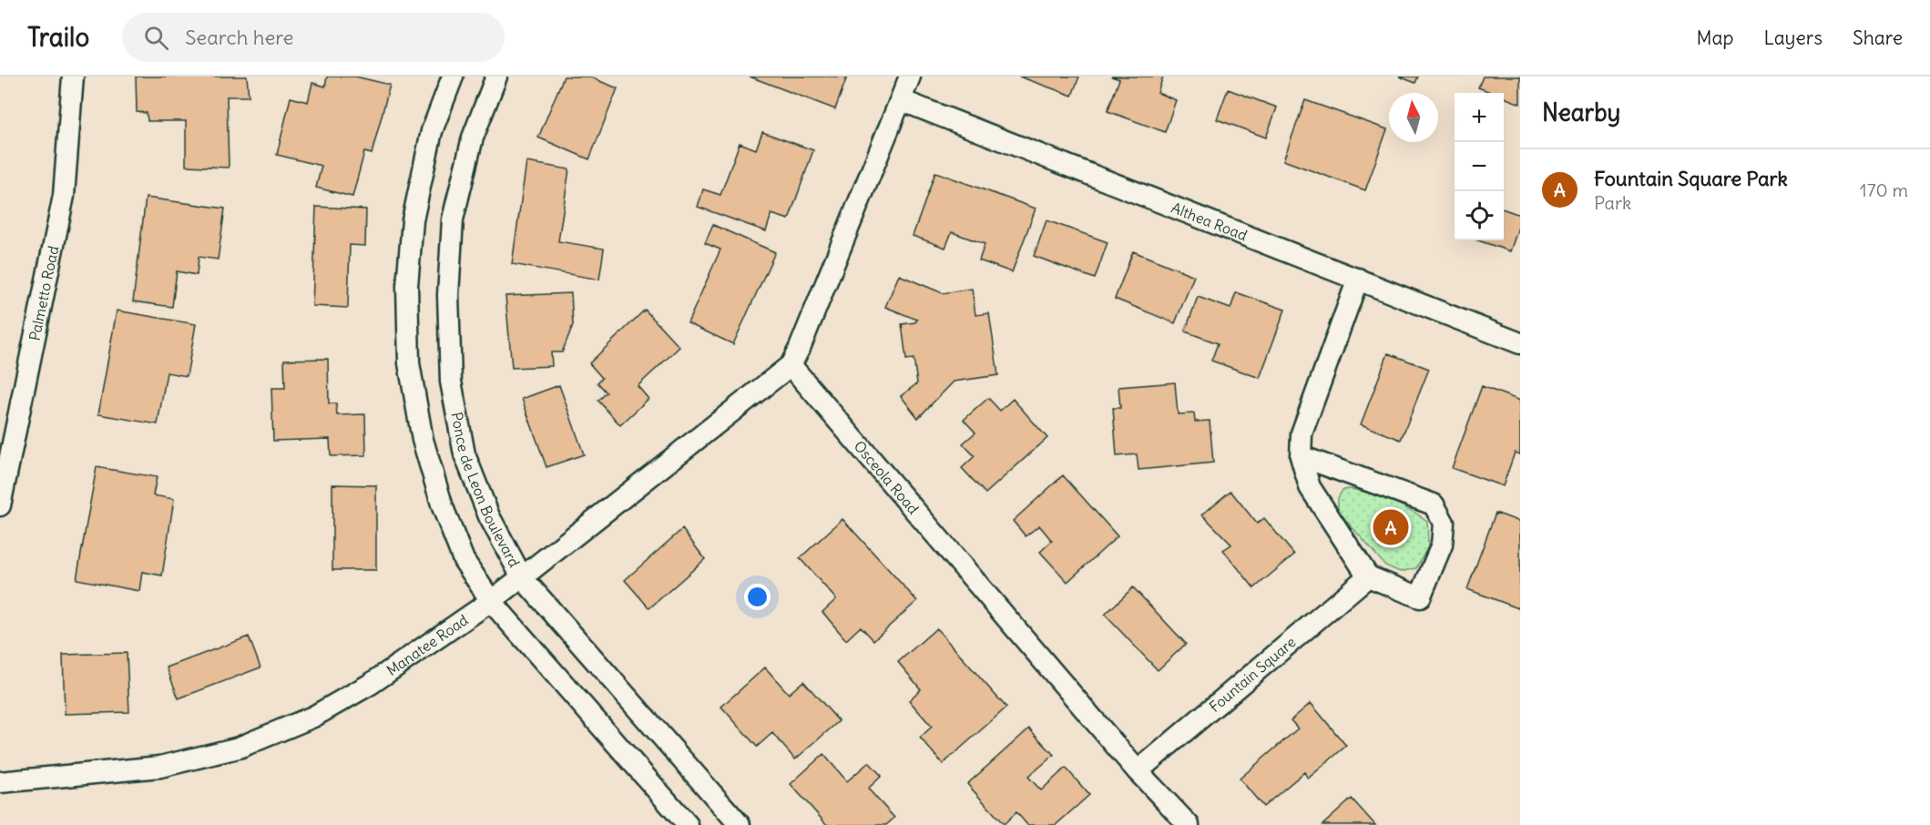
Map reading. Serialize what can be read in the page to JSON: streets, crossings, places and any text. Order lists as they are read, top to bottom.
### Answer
{
  "streets": {
    "street": [
      "Althea Road",
      "Palmetto Road",
      "Osceola Road",
      "Ponce de Leon Boulevard",
      "Manatee Road",
      "Fountain Square"
    ]
  },
  "crossings": [
    ["Osceola Road", "Manatee Road"],
    ["Osceola Road", "Fountain Square"],
    ["Ponce de Leon Boulevard", "Manatee Road"]
  ],
  "north": "top",
  "page": {
    "header": "Trailo",
    "search": "Search here",
    "nav": ["Map", "Layers", "Share"],
    "heading": "Nearby",
    "map_buttons": ["+", "−"],
    "list": [
      {
        "mark": "A",
        "name": "Fountain Square Park",
        "note": "Park",
        "value": "170 m"
      }
    ],
    "pins": "A"
  }
}
